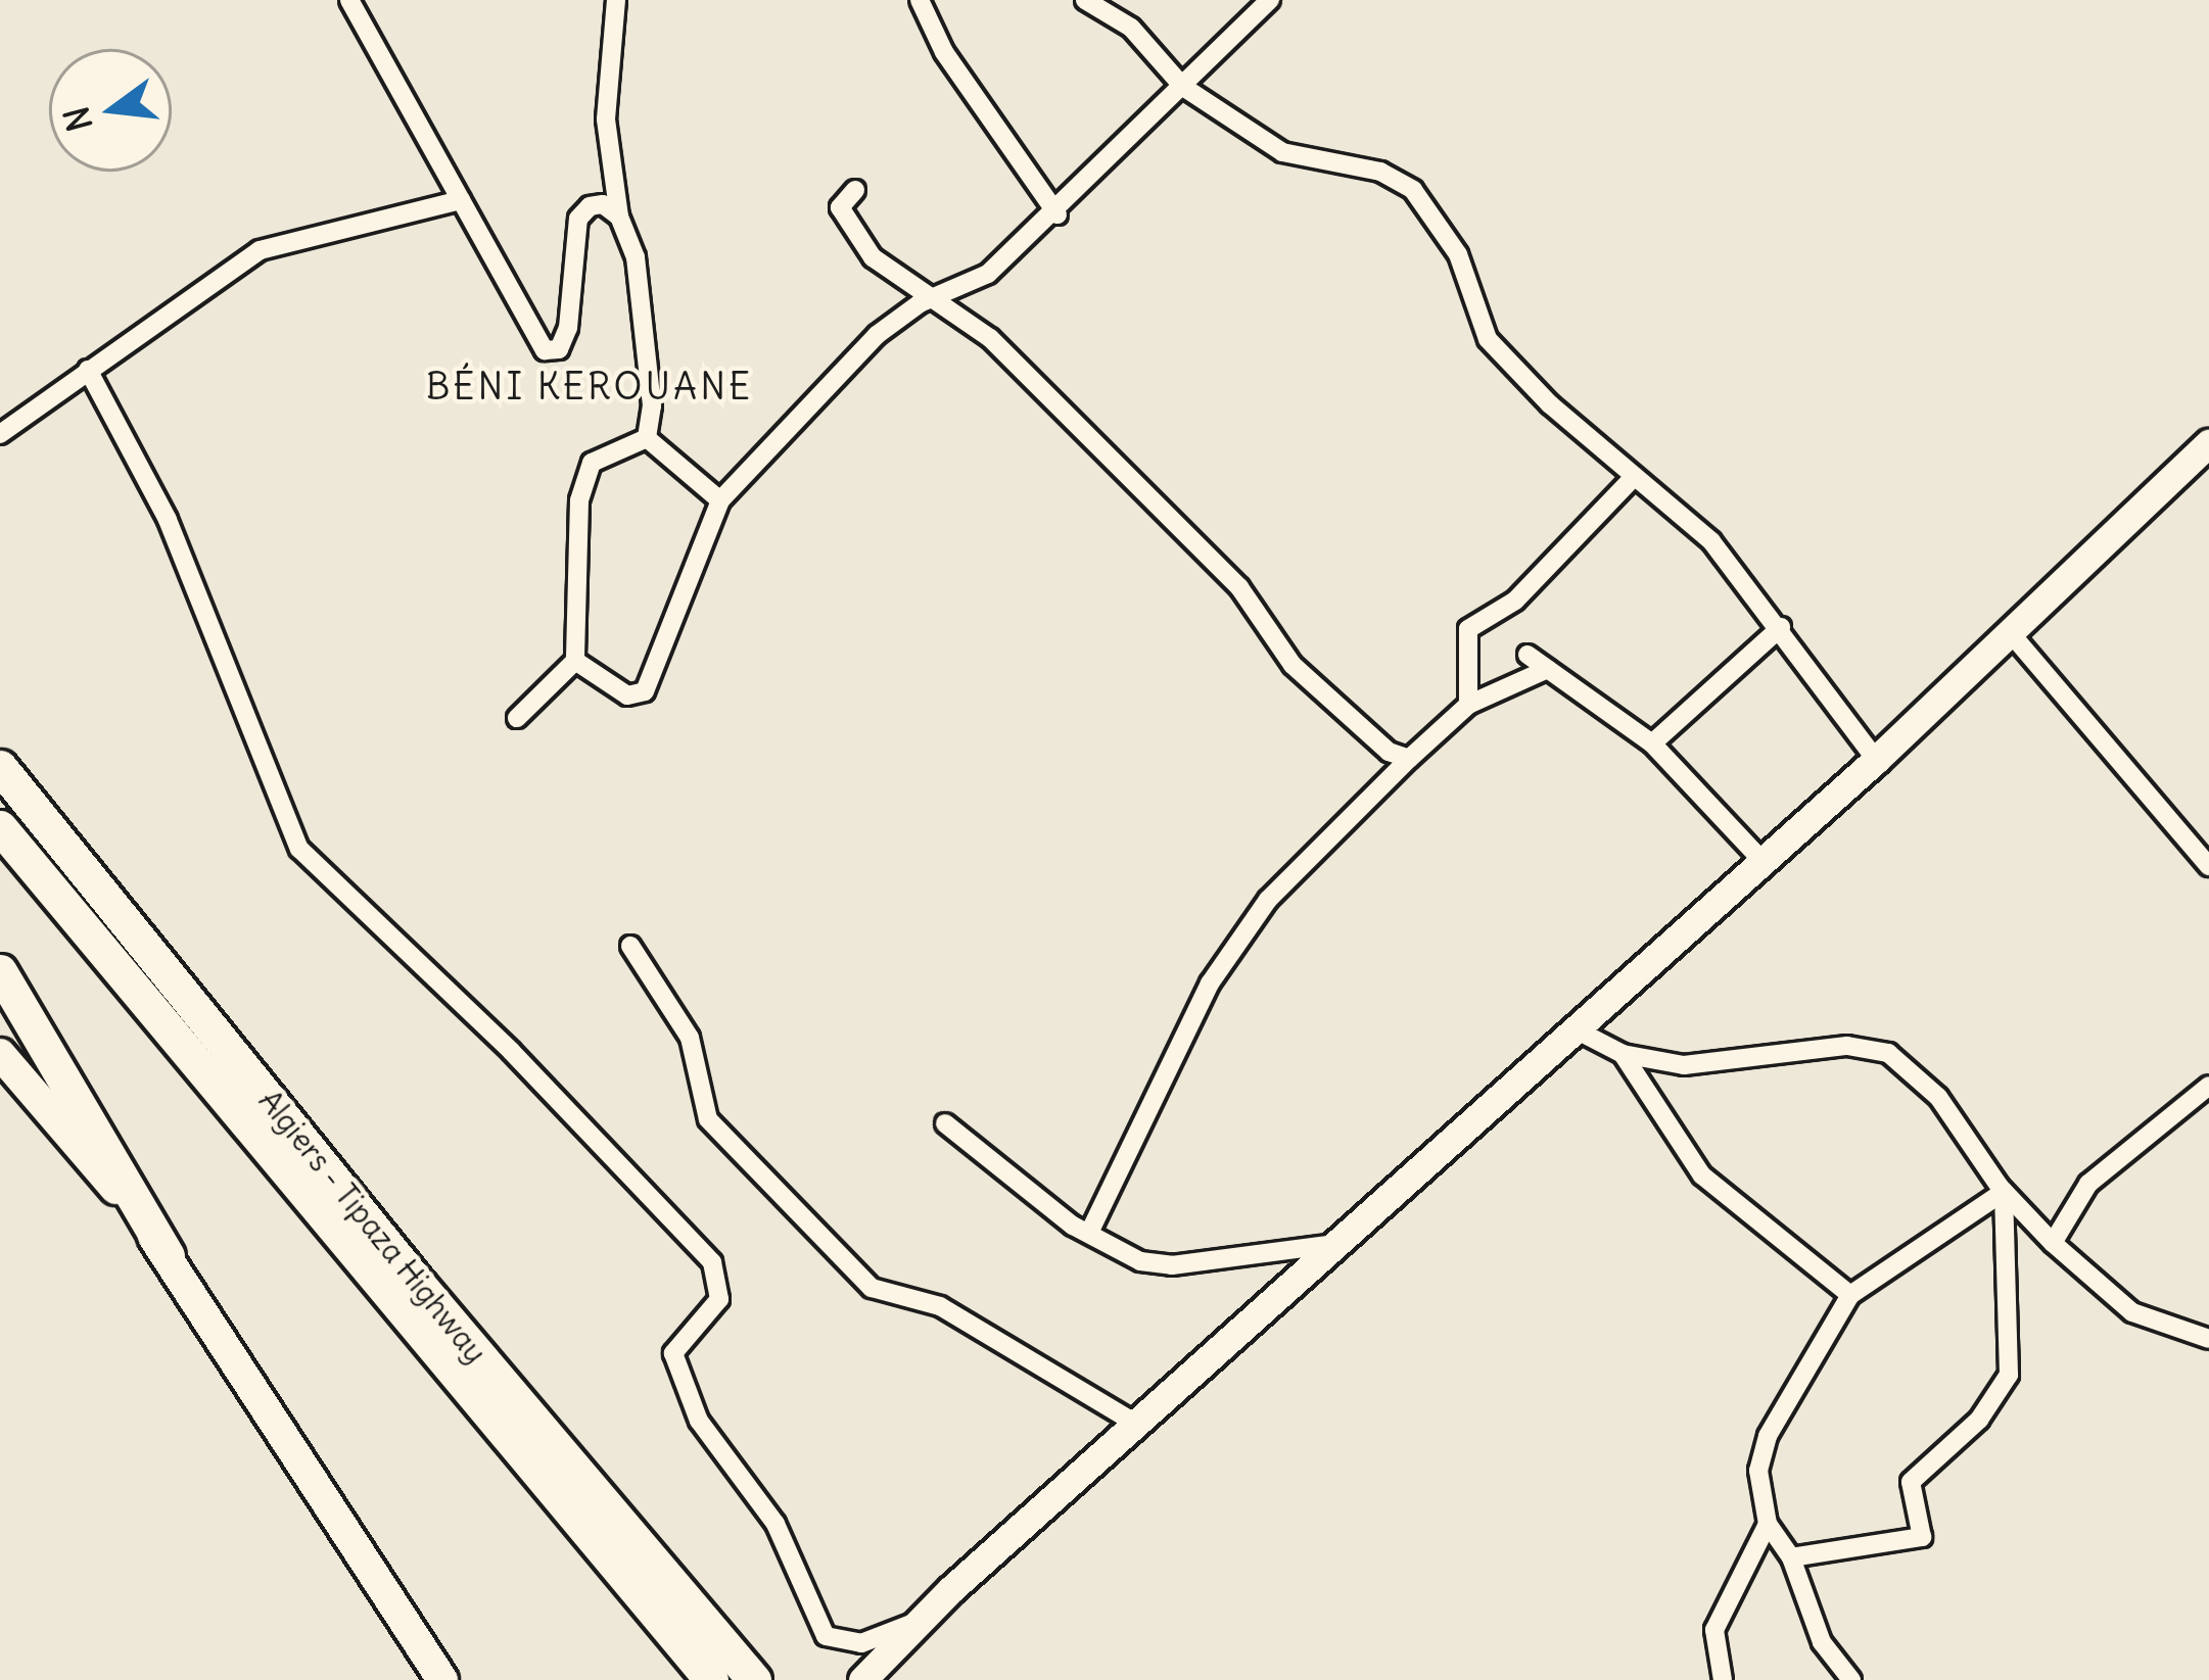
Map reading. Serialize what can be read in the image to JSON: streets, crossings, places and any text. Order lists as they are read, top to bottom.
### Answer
{
  "streets": {
    "highway": ["Algiers - Tipaza Highway"]
  },
  "districts": ["BÉNI KEROUANE"],
  "north": "left"
}
